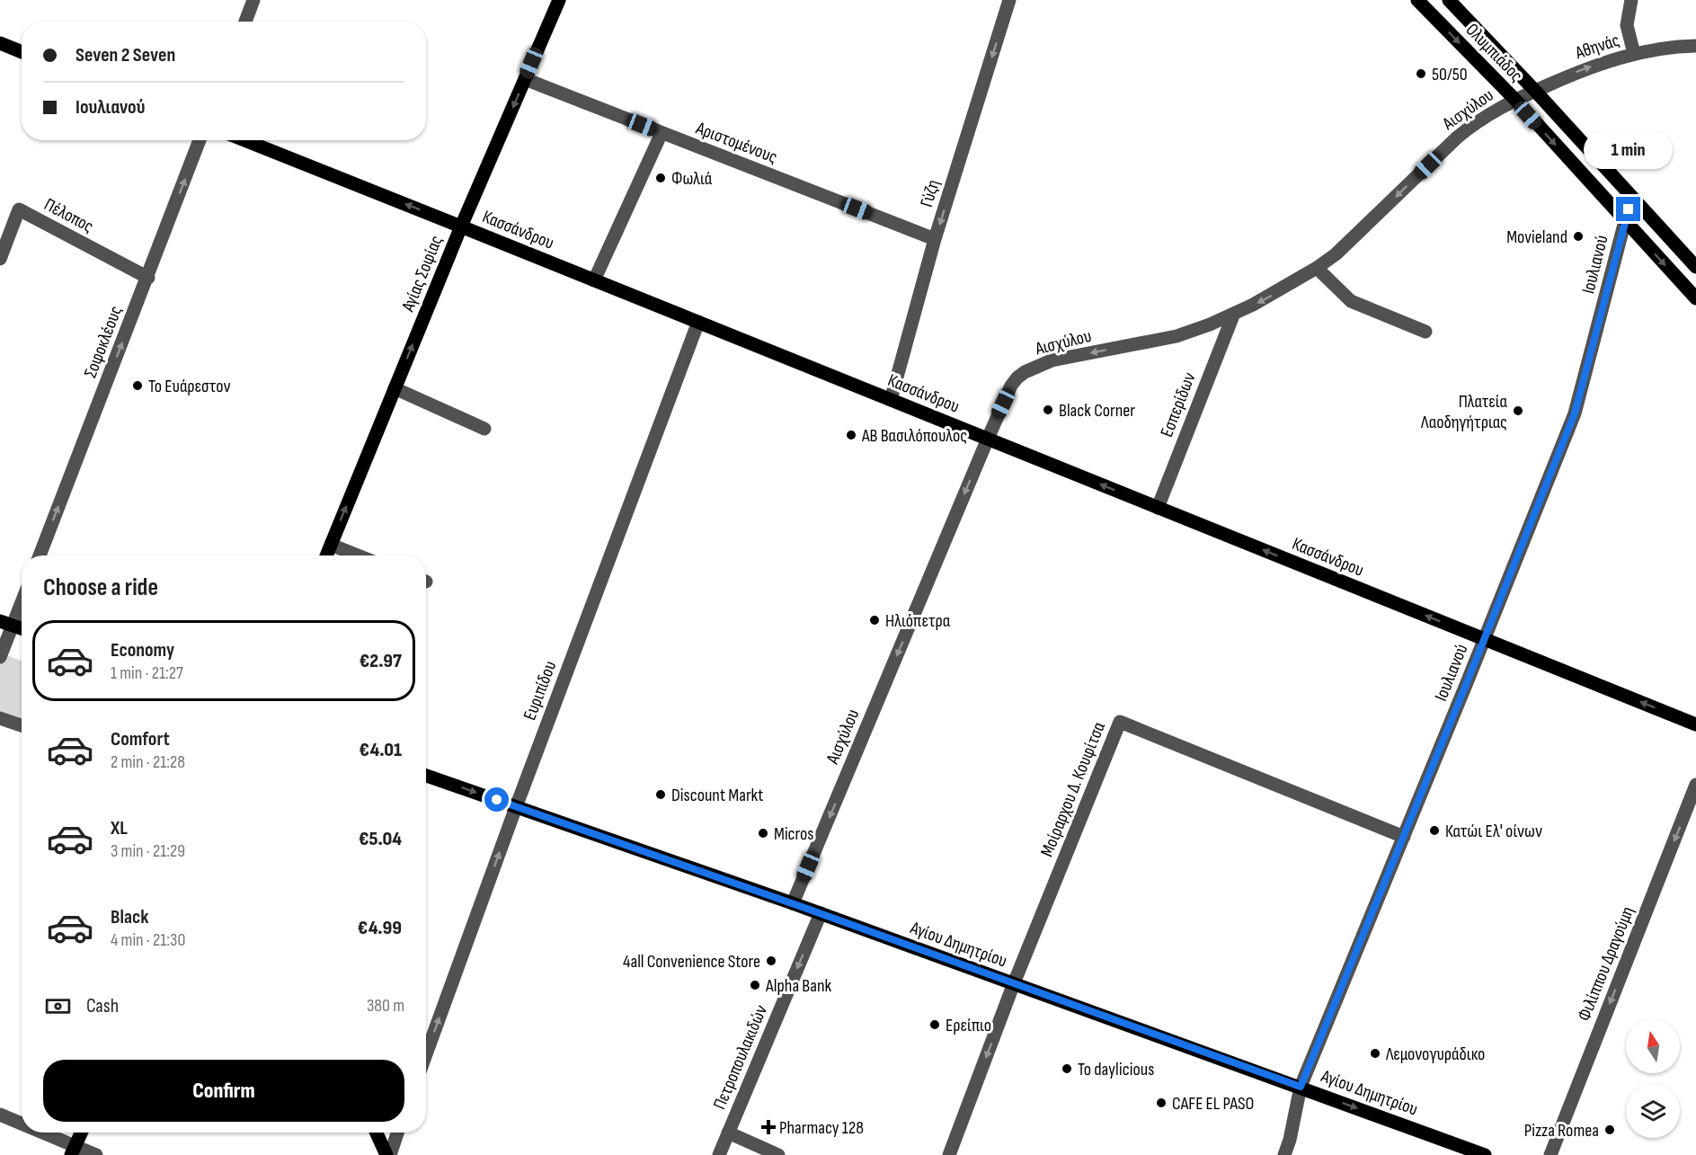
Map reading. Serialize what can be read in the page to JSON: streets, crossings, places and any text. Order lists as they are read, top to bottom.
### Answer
{
  "streets": {
    "main road": [
      "Ολυμπιάδος",
      "Κασσάνδρου",
      "Αγίας Σοφίας",
      "Αγίου Δημητρίου"
    ],
    "street": [
      "Αθηνάς",
      "Αισχύλου",
      "Αριστομένους",
      "Γύζη",
      "Πέλοπος",
      "Ιουλιανού",
      "Σοφοκλέους",
      "Εσπερίδων",
      "Ευριπίδου",
      "Μοίραρχου Δ. Κουφίτσα",
      "Φιλίππου Δραγούμη",
      "Πετροπουλακιδών"
    ]
  },
  "crossings": [
    ["Αθηνάς", "Ολυμπιάδος"],
    ["Αθηνάς", "Αισχύλου"],
    ["Ολυμπιάδος", "Αισχύλου"],
    ["Ολυμπιάδος", "Ιουλιανού"],
    ["Αισχύλου", "Κασσάνδρου"],
    ["Αισχύλου", "Εσπερίδων"],
    ["Αισχύλου", "Αγίου Δημητρίου"],
    ["Αριστομένους", "Γύζη"],
    ["Αριστομένους", "Αγίας Σοφίας"],
    ["Γύζη", "Κασσάνδρου"],
    ["Πέλοπος", "Σοφοκλέους"],
    ["Κασσάνδρου", "Ιουλιανού"],
    ["Κασσάνδρου", "Αγίας Σοφίας"],
    ["Κασσάνδρου", "Εσπερίδων"],
    ["Κασσάνδρου", "Ευριπίδου"],
    ["Ιουλιανού", "Μοίραρχου Δ. Κουφίτσα"],
    ["Ιουλιανού", "Αγίου Δημητρίου"],
    ["Ευριπίδου", "Αγίου Δημητρίου"],
    ["Μοίραρχου Δ. Κουφίτσα", "Αγίου Δημητρίου"],
    ["Αγίου Δημητρίου", "Πετροπουλακιδών"]
  ],
  "one_way": [
    "Αθηνάς",
    "Αισχύλου",
    "Γύζη",
    "Κασσάνδρου",
    "Σοφοκλέους",
    "Φιλίππου Δραγούμη",
    "Πετροπουλακιδών"
  ],
  "places": {
    "other": [
      "50/50",
      "Φωλιά",
      "Movieland",
      "Το Ευάρεστον",
      "Black Corner",
      "Πλατεία Λαοδηγήτριας",
      "ΑΒ Βασιλόπουλος",
      "Ηλιόπετρα",
      "Discount Markt",
      "Κατώι Ελ' οίνων",
      "Micros",
      "4all Convenience Store",
      "Alpha Bank",
      "Ερείπιο",
      "Λεμονογυράδικο",
      "To daylicious",
      "CAFE EL PASO",
      "Pizza Romea"
    ],
    "health": ["Pharmacy 128"]
  },
  "north": "top",
  "page": {
    "banner": ["Seven 2 Seven", "Ιουλιανού"],
    "bubble": "1 min",
    "heading": "Choose a ride",
    "list": [
      {
        "name": "Economy",
        "note": "1 min · 21:27",
        "value": "€2.97"
      },
      {
        "name": "Comfort",
        "note": "2 min · 21:28",
        "value": "€4.01"
      },
      {
        "name": "XL",
        "note": "3 min · 21:29",
        "value": "€5.04"
      },
      {
        "name": "Black",
        "note": "4 min · 21:30",
        "value": "€4.99"
      }
    ],
    "pay": ["Cash", "380 m"],
    "buttons": "Confirm"
  }
}
